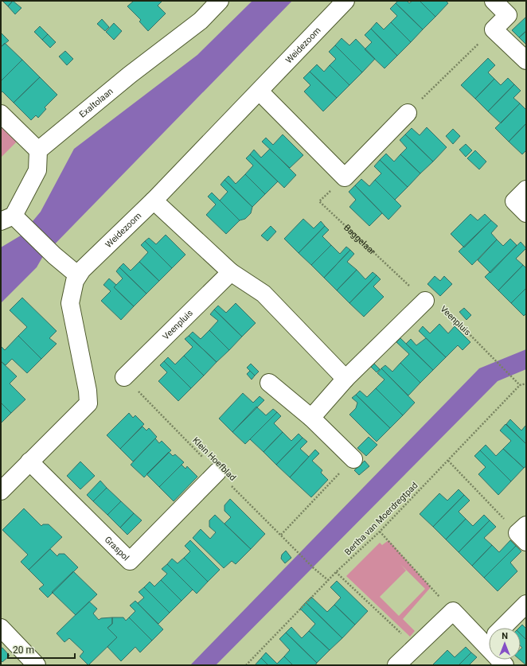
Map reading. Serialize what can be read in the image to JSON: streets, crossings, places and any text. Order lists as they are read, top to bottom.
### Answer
{
  "streets": {
    "street": [
      "Weidezoom",
      "Exaltolaan",
      "Veenpluis",
      "Graspol"
    ],
    "path": ["Baggelaar", "Klein Hoefblad", "Bertha van Moerdregtpad"]
  },
  "crossings": [
    ["Weidezoom", "Graspol"],
    ["Baggelaar", "Veenpluis"],
    ["Veenpluis", "Klein Hoefblad"],
    ["Veenpluis", "Bertha van Moerdregtpad"],
    ["Klein Hoefblad", "Bertha van Moerdregtpad"],
    ["Klein Hoefblad", "Graspol"]
  ],
  "scale_bar": "20 m",
  "north": "top"
}
